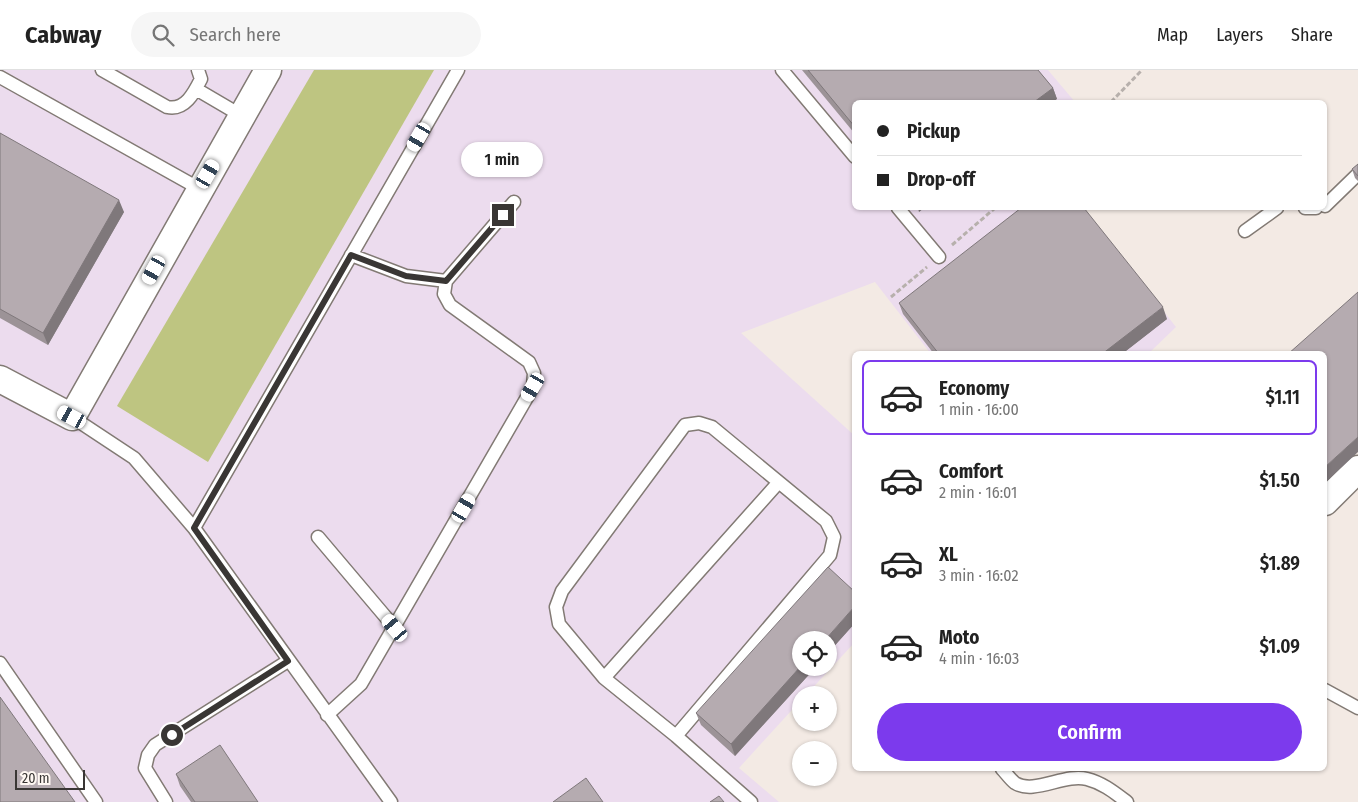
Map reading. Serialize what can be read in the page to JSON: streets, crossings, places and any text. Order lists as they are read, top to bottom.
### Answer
{
  "scale_bar": "20 m",
  "page": {
    "header": "Cabway",
    "search": "Search here",
    "nav": ["Map", "Layers", "Share"],
    "banner": ["Pickup", "Drop-off"],
    "bubble": "1 min",
    "list": [
      {
        "name": "Economy",
        "note": "1 min · 16:00",
        "value": "$1.11"
      },
      {
        "name": "Comfort",
        "note": "2 min · 16:01",
        "value": "$1.50"
      },
      {
        "name": "XL",
        "note": "3 min · 16:02",
        "value": "$1.89"
      },
      {
        "name": "Moto",
        "note": "4 min · 16:03",
        "value": "$1.09"
      }
    ],
    "map_buttons": ["+", "−"],
    "buttons": "Confirm",
    "scale": "20 m"
  }
}
